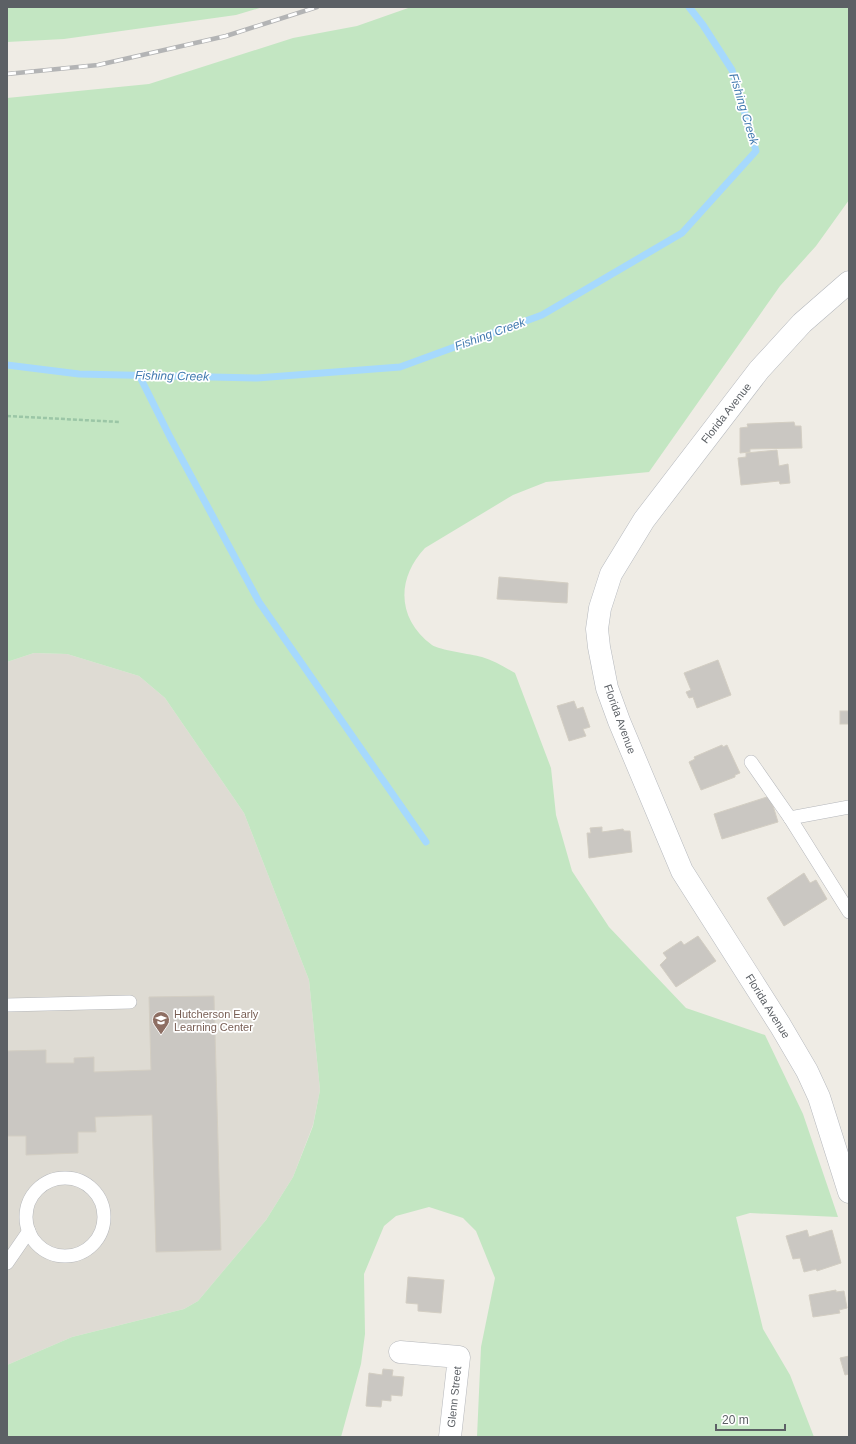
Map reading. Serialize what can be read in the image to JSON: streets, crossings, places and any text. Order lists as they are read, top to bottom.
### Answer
{
  "streets": {
    "main road": ["Florida Avenue", "Glenn Street"]
  },
  "water": ["Fishing Creek"],
  "places": {
    "school or university": ["Hutcherson Early Learning Center"]
  },
  "scale_bar": "20 m"
}
